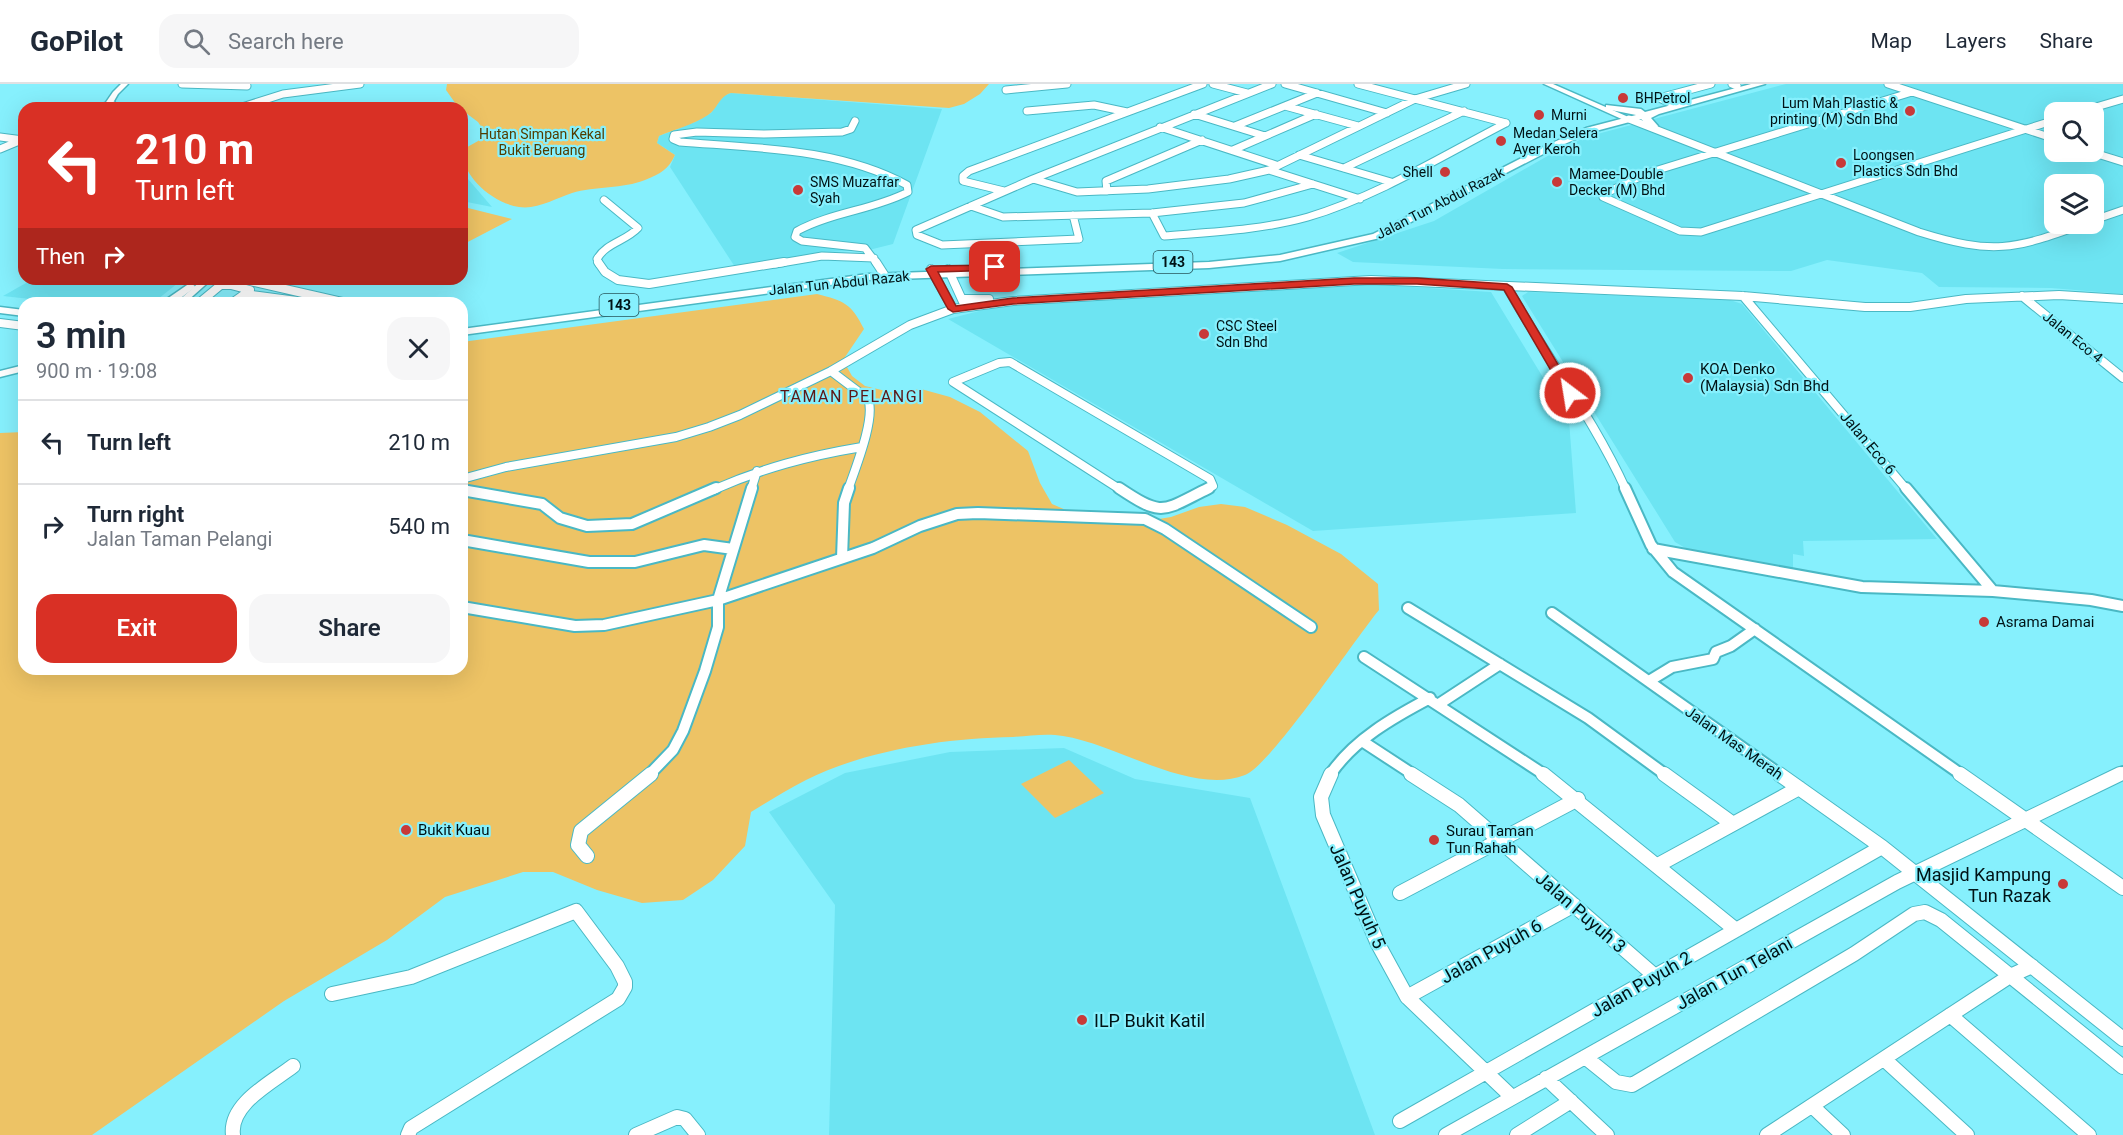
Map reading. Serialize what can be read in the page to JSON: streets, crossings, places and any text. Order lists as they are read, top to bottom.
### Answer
{
  "streets": {
    "highway": ["Jalan Tun Abdul Razak", "143"],
    "street": [
      "Jalan Eco 4",
      "Jalan Eco 6",
      "Jalan Mas Merah",
      "Jalan Puyuh 5",
      "Jalan Puyuh 3",
      "Jalan Puyuh 6",
      "Jalan Tun Telani",
      "Jalan Puyuh 2"
    ]
  },
  "crossings": [
    ["Jalan Mas Merah", "Jalan Tun Telani"],
    ["Jalan Mas Merah", "Jalan Puyuh 2"],
    ["Jalan Puyuh 5", "Jalan Puyuh 3"],
    ["Jalan Puyuh 5", "Jalan Puyuh 6"],
    ["Jalan Puyuh 5", "Jalan Tun Telani"],
    ["Jalan Puyuh 5", "Jalan Puyuh 2"],
    ["Jalan Puyuh 3", "Jalan Puyuh 6"],
    ["Jalan Puyuh 3", "Jalan Puyuh 2"]
  ],
  "districts": ["TAMAN PELANGI"],
  "parks": ["Hutan Simpan Kekal Bukit Beruang"],
  "places": [
    "BHPetrol",
    "Lum Mah Plastic & printing (M) Sdn Bhd",
    "Murni",
    "Medan Selera Ayer Keroh",
    "Loongsen Plastics Sdn Bhd",
    "Shell",
    "Mamee-Double Decker (M) Bhd",
    "SMS Muzaffar Syah",
    "CSC Steel Sdn Bhd",
    "KOA Denko (Malaysia) Sdn Bhd",
    "Asrama Damai",
    "Bukit Kuau",
    "Surau Taman Tun Rahah",
    "Masjid Kampung Tun Razak",
    "ILP Bukit Katil"
  ],
  "page": {
    "header": "GoPilot",
    "search": "Search here",
    "nav": ["Map", "Layers", "Share"],
    "turn": ["210 m", "Turn left"],
    "then": "Then",
    "heading": ["3 min", "900 m · 19:08"],
    "list": [
      {
        "name": "Turn left",
        "value": "210 m"
      },
      {
        "name": "Turn right",
        "note": "Jalan Taman Pelangi",
        "value": "540 m"
      }
    ],
    "buttons": ["Exit", "Share"]
  }
}
